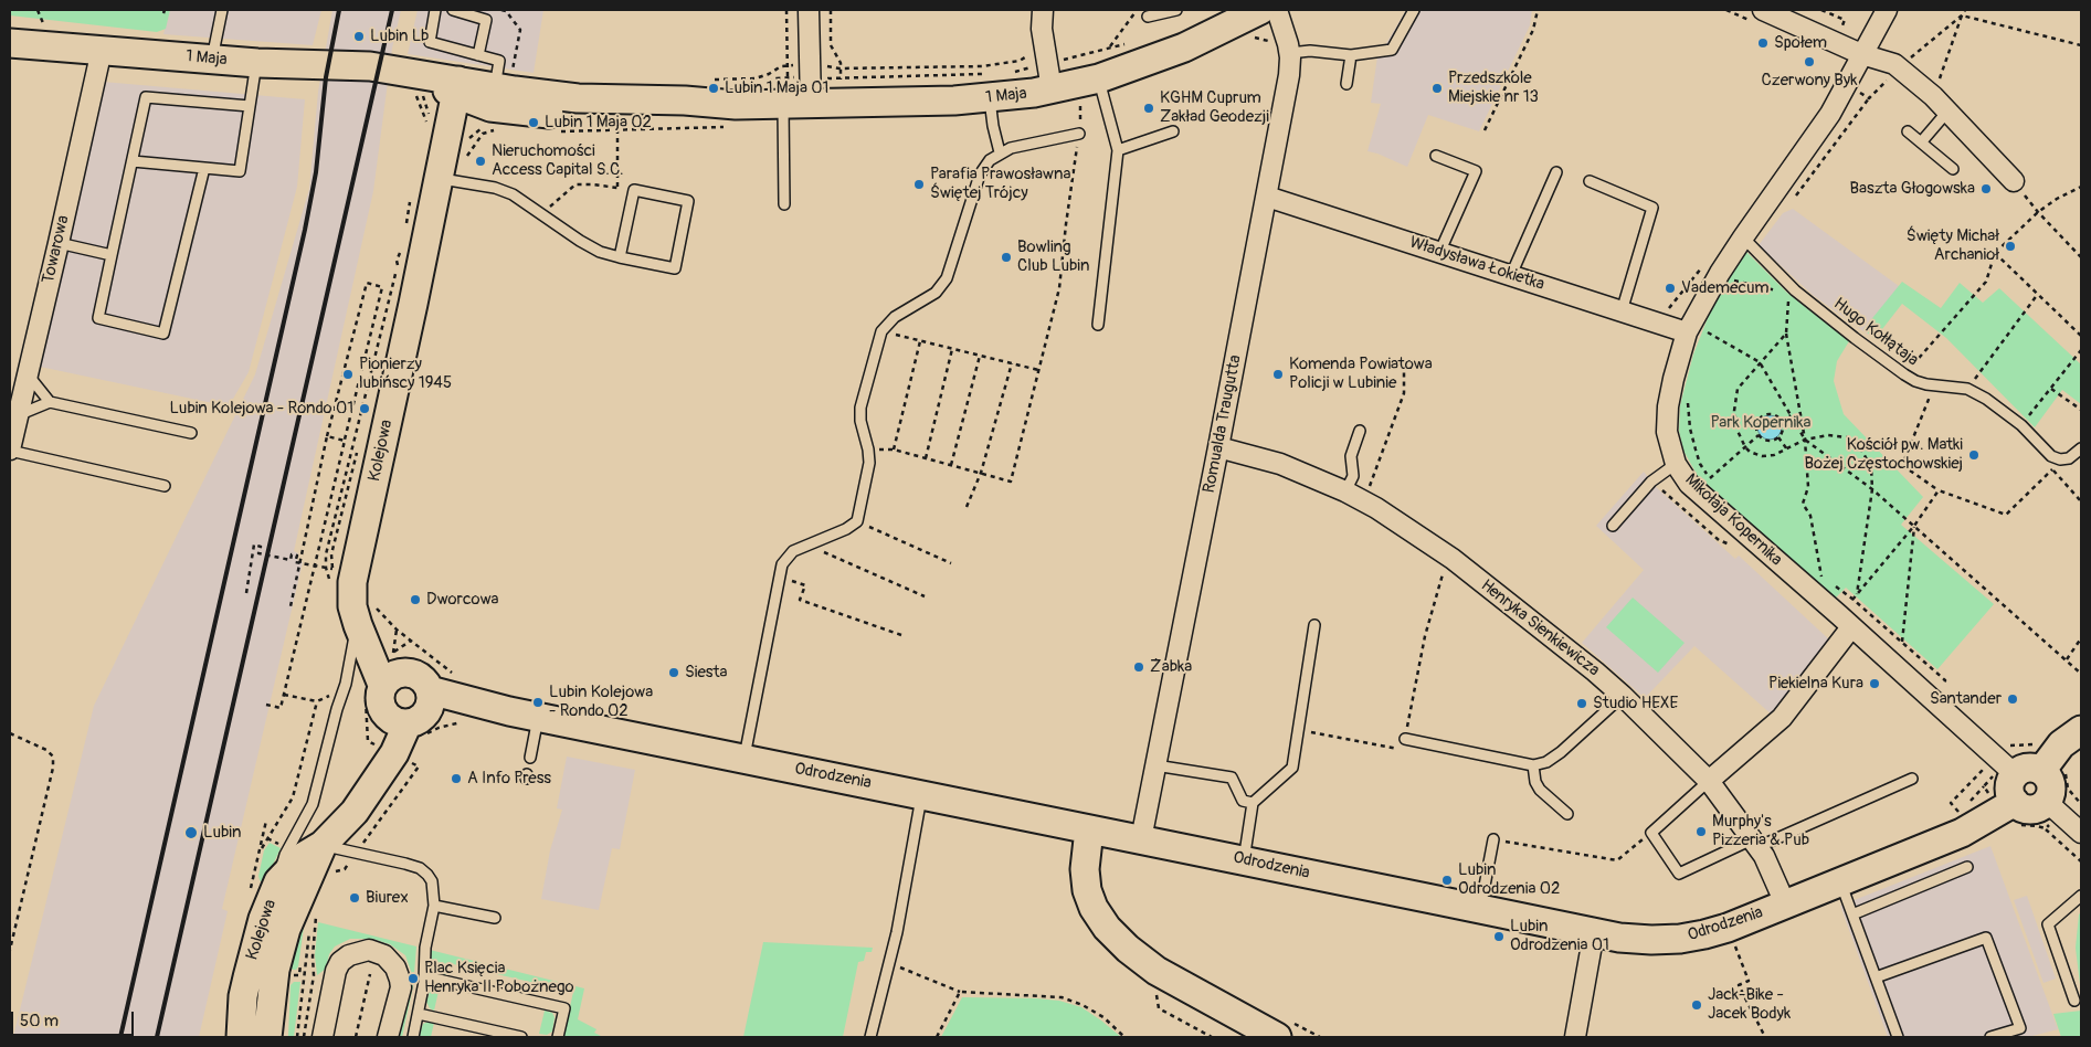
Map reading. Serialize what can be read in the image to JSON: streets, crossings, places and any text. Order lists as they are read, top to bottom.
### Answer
{
  "streets": {
    "street": [
      "1 Maja",
      "Towarowa",
      "Władysława Łokietka",
      "Romualda Traugutta",
      "Kolejowa",
      "Mikołaja Kopernika",
      "Henryka Sienkiewicza",
      "Odrodzenia"
    ],
    "lane": ["Hugo Kołłątaja"]
  },
  "crossings": [
    ["1 Maja", "Towarowa"],
    ["1 Maja", "Kolejowa"],
    ["Władysława Łokietka", "Romualda Traugutta"],
    ["Władysława Łokietka", "Mikołaja Kopernika"],
    ["Hugo Kołłątaja", "Mikołaja Kopernika"],
    ["Romualda Traugutta", "Henryka Sienkiewicza"],
    ["Romualda Traugutta", "Odrodzenia"],
    ["Kolejowa", "Odrodzenia"],
    ["Mikołaja Kopernika", "Odrodzenia"],
    ["Henryka Sienkiewicza", "Odrodzenia"]
  ],
  "parks": ["Park Kopernika"],
  "places": [
    "Lubin Lb",
    "Społem",
    "Czerwony Byk",
    "Lubin 1 Maja 01",
    "Przedszkole Miejskie nr 13",
    "KGHM Cuprum Zakład Geodezji",
    "Lubin 1 Maja 02",
    "Nieruchomości Access Capital S.C.",
    "Parafia Prawosławna Świętej Trójcy",
    "Baszta Głogowska",
    "Święty Michał Archanioł",
    "Bowling Club Lubin",
    "Vademecum",
    "Pionierzy lubińscy 1945",
    "Komenda Powiatowa Policji w Lubinie",
    "Lubin Kolejowa - Rondo 01",
    "Kościół pw. Matki Bożej Częstochowskiej",
    "Dworcowa",
    "Żabka",
    "Siesta",
    "Piekielna Kura",
    "Santander",
    "Lubin Kolejowa - Rondo 02",
    "Studio HEXE",
    "A Info Press",
    "Murphy's Pizzeria & Pub",
    "Lubin",
    "Lubin Odrodzenia 02",
    "Biurex",
    "Lubin Odrodzenia 01",
    "Plac Księcia Henryka II Pobożnego",
    "Jack-Bike - Jacek Bodyk"
  ],
  "scale_bar": "50 m"
}
